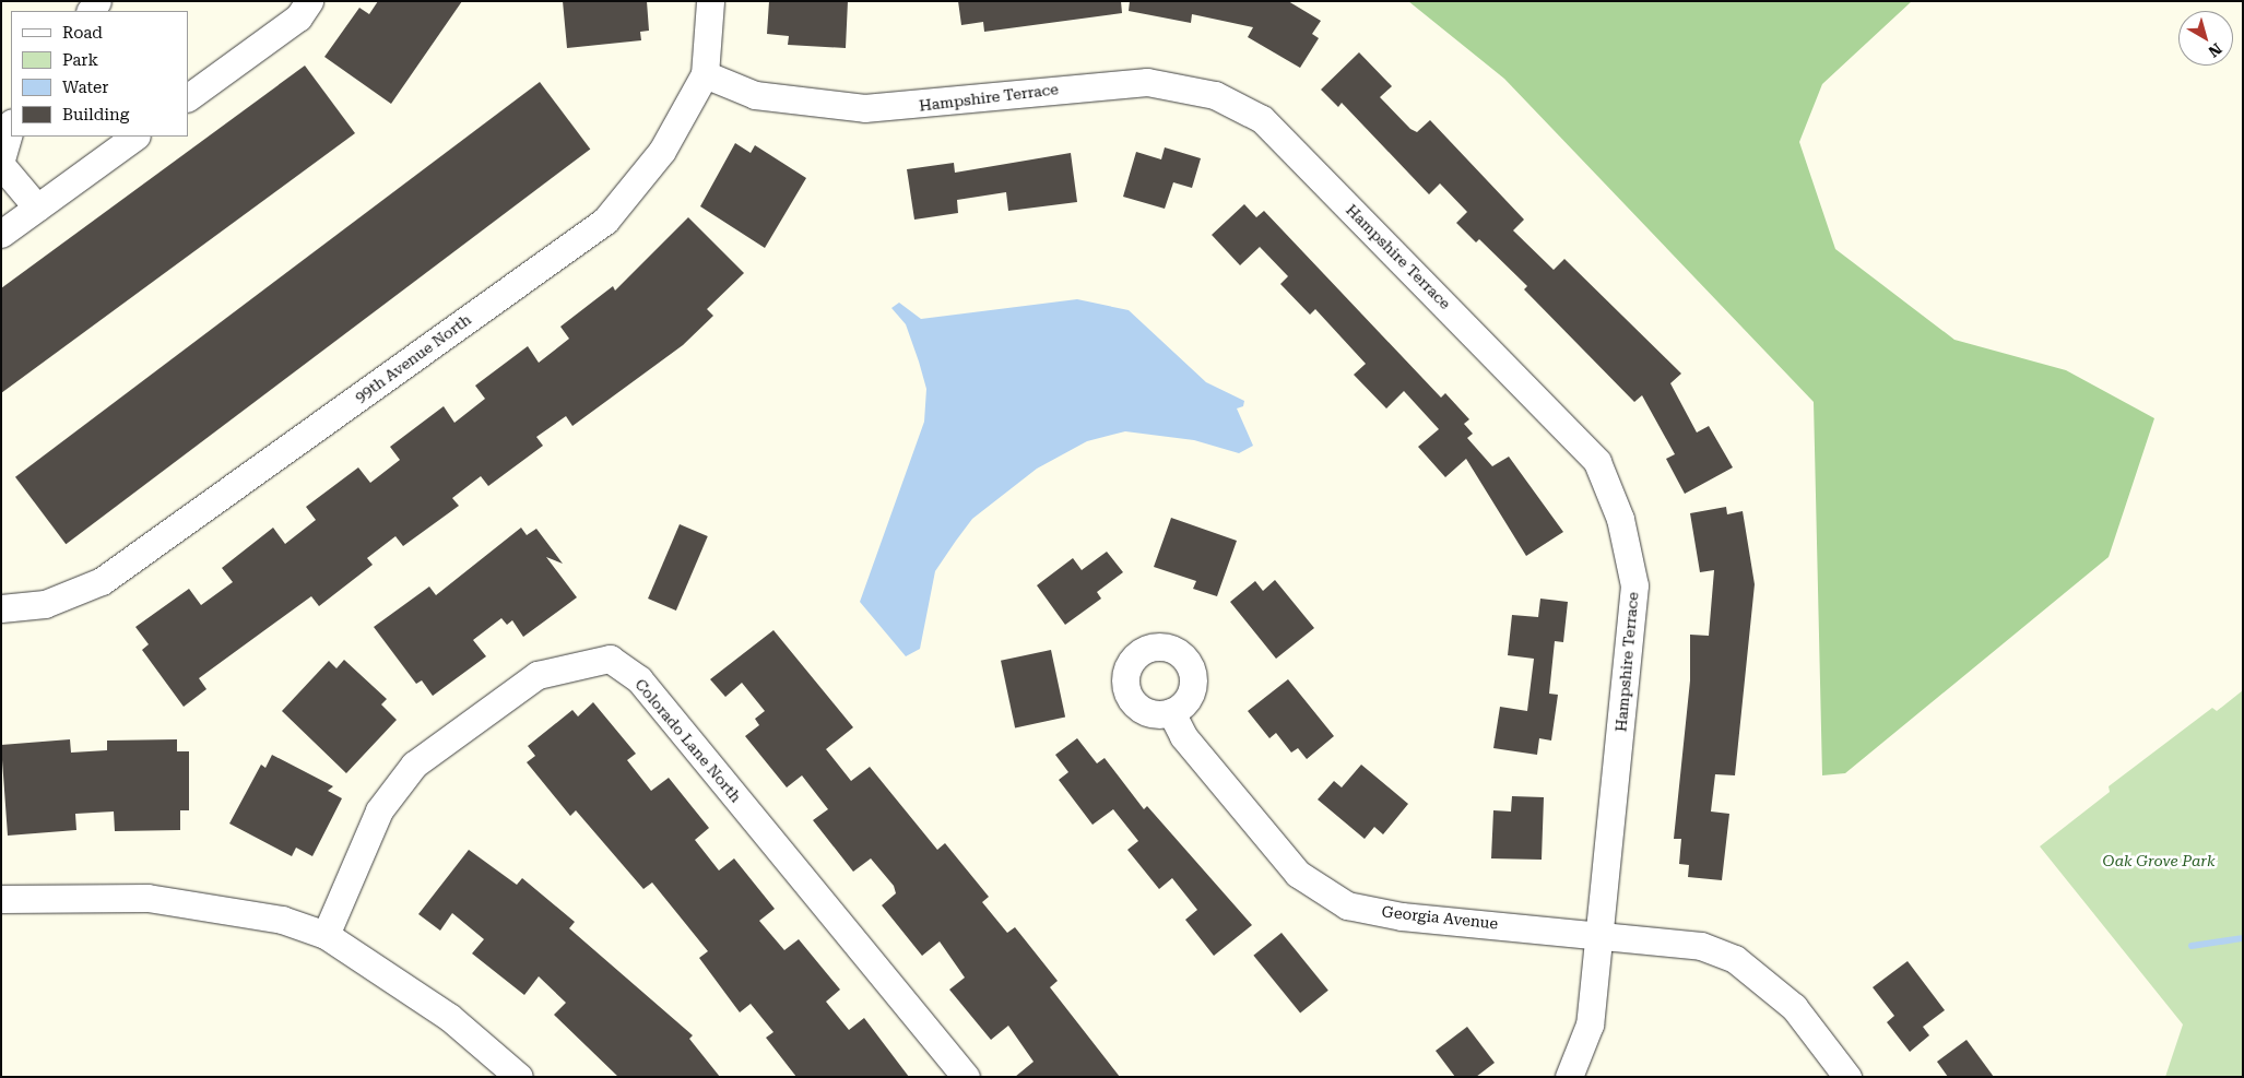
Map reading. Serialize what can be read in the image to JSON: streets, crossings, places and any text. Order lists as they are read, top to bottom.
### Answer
{
  "streets": {
    "street": [
      "Hampshire Terrace",
      "99th Avenue North",
      "Colorado Lane North",
      "Georgia Avenue"
    ]
  },
  "crossings": [
    ["Hampshire Terrace", "99th Avenue North"],
    ["Hampshire Terrace", "Georgia Avenue"]
  ],
  "parks": ["Oak Grove Park"],
  "legend": [
    "Road",
    "Park",
    "Water",
    "Building"
  ],
  "north": "bottom right"
}
